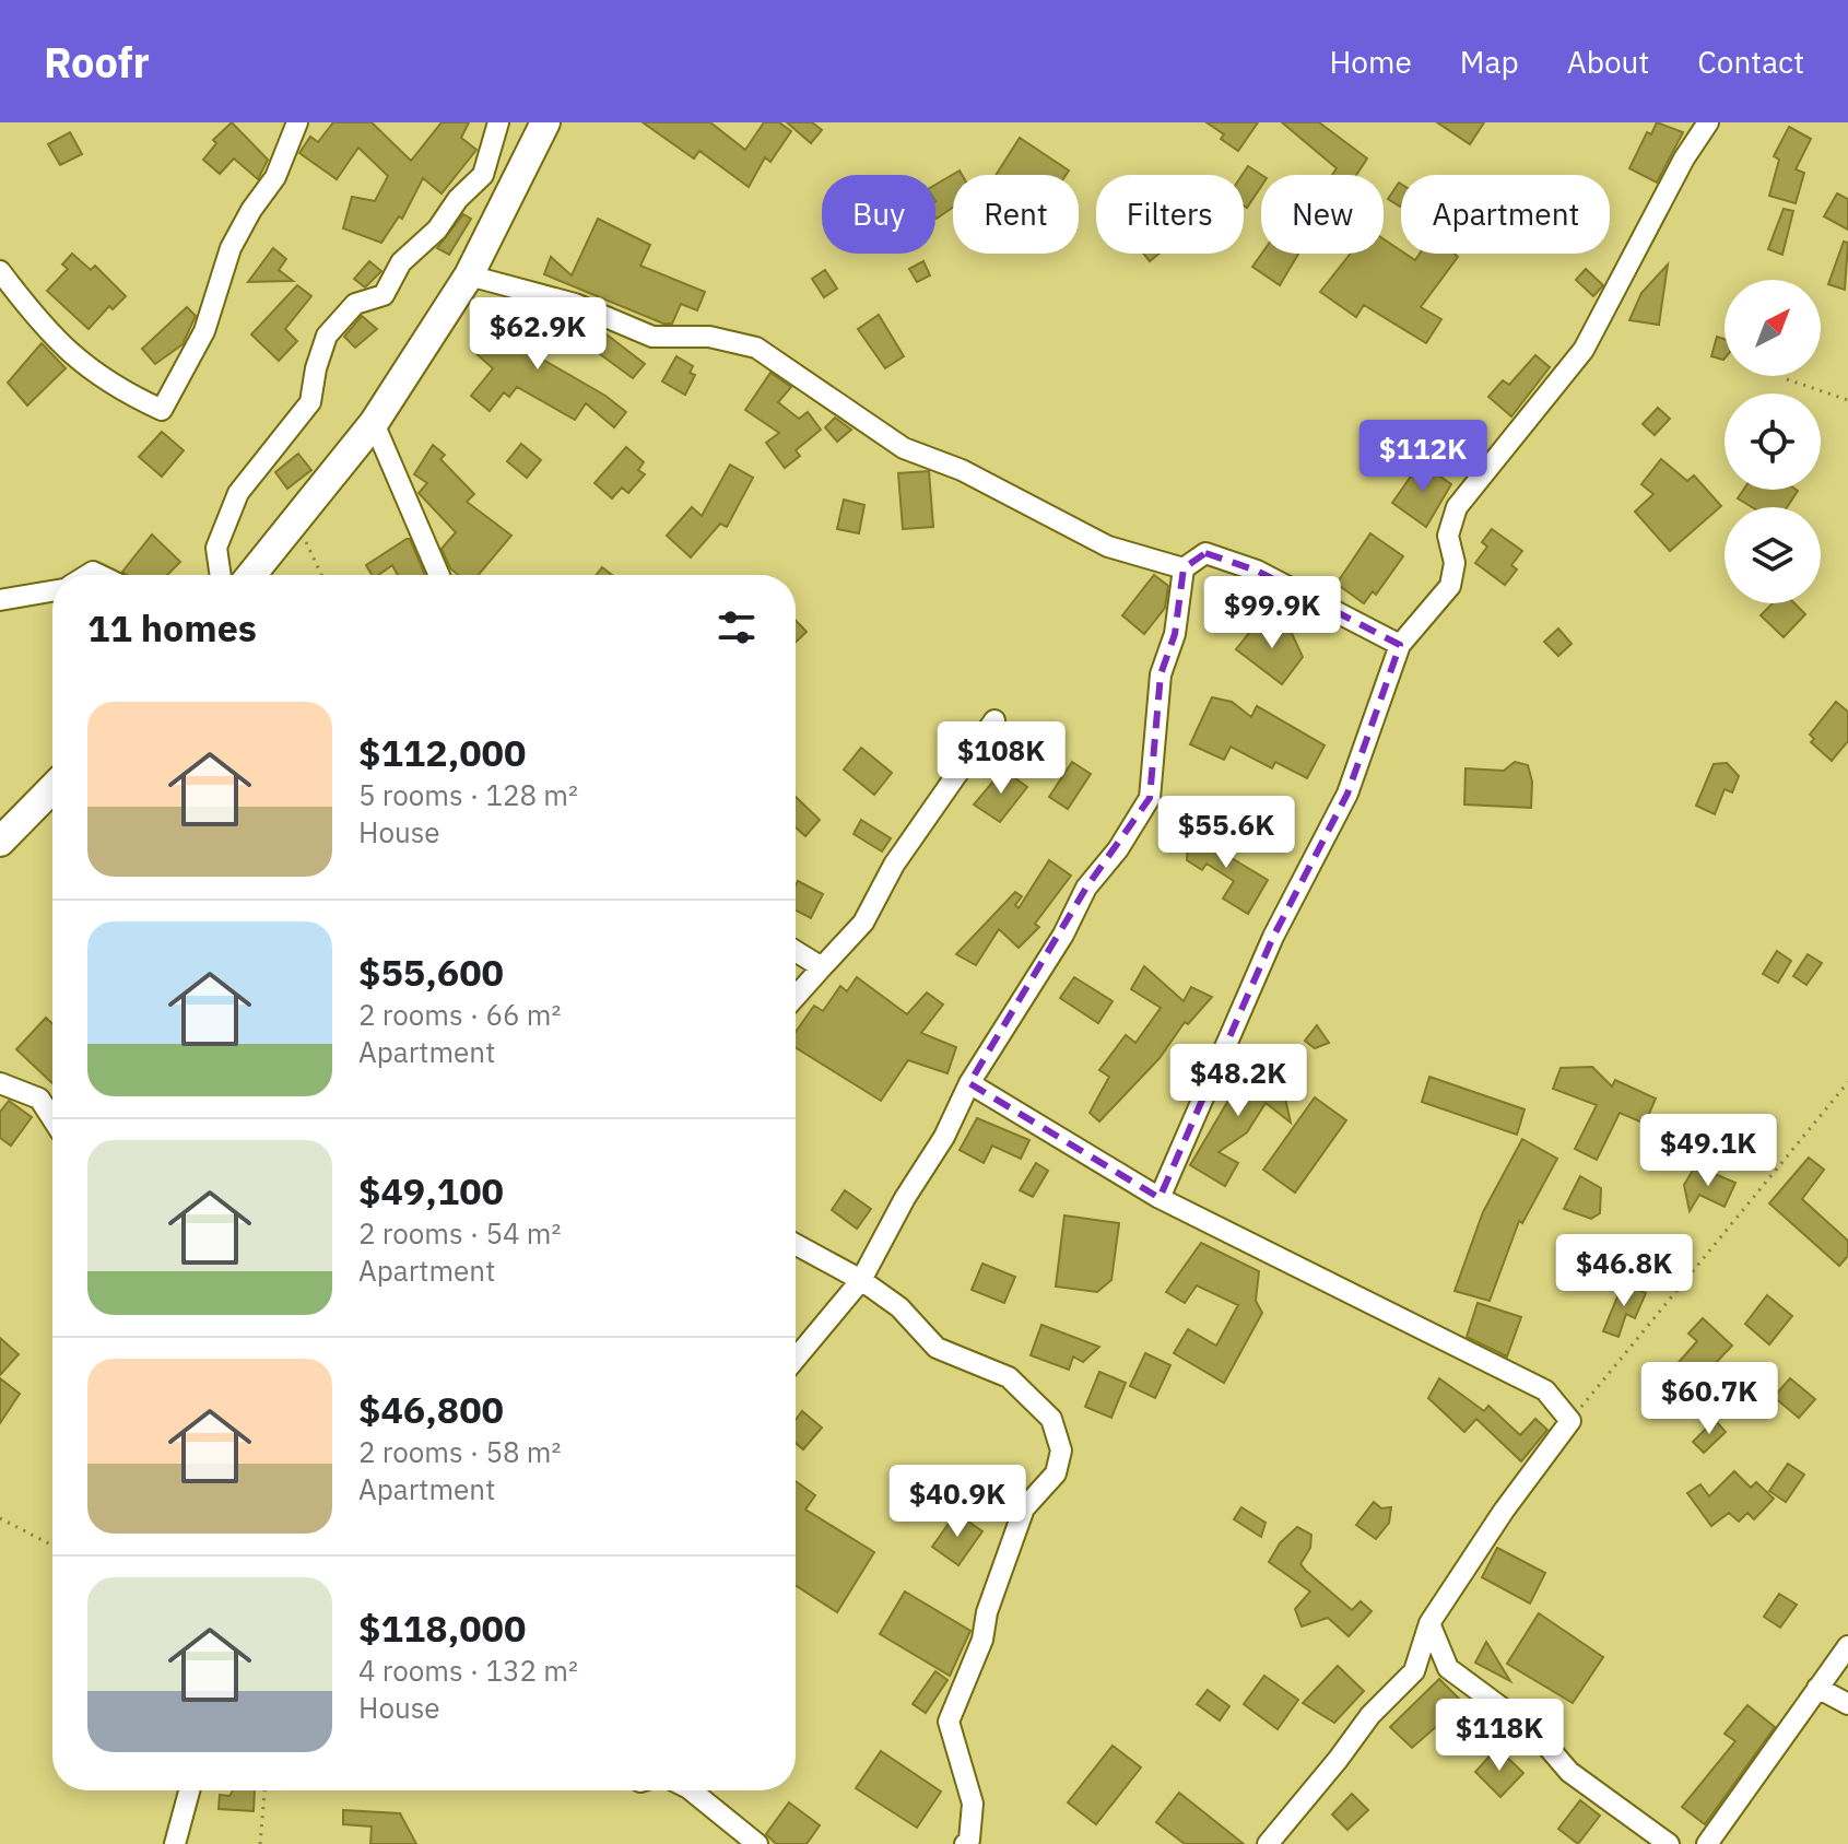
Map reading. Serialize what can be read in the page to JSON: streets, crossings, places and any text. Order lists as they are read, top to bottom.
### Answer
{
  "north": "top right",
  "page": {
    "header": "Roofr",
    "nav": [
      "Home",
      "Map",
      "About",
      "Contact"
    ],
    "chip": [
      "Buy",
      "Rent",
      "Filters",
      "New",
      "Apartment"
    ],
    "price": [
      "$62.9K",
      "$112K",
      "$99.9K",
      "$108K",
      "$55.6K",
      "$48.2K",
      "$49.1K",
      "$46.8K",
      "$60.7K",
      "$40.9K",
      "$118K"
    ],
    "heading": "11 homes",
    "list": [
      {
        "name": "$112,000",
        "note": "5 rooms · 128 m² · House"
      },
      {
        "name": "$55,600",
        "note": "2 rooms · 66 m² · Apartment"
      },
      {
        "name": "$49,100",
        "note": "2 rooms · 54 m² · Apartment"
      },
      {
        "name": "$46,800",
        "note": "2 rooms · 58 m² · Apartment"
      },
      {
        "name": "$118,000",
        "note": "4 rooms · 132 m² · House"
      }
    ]
  }
}
